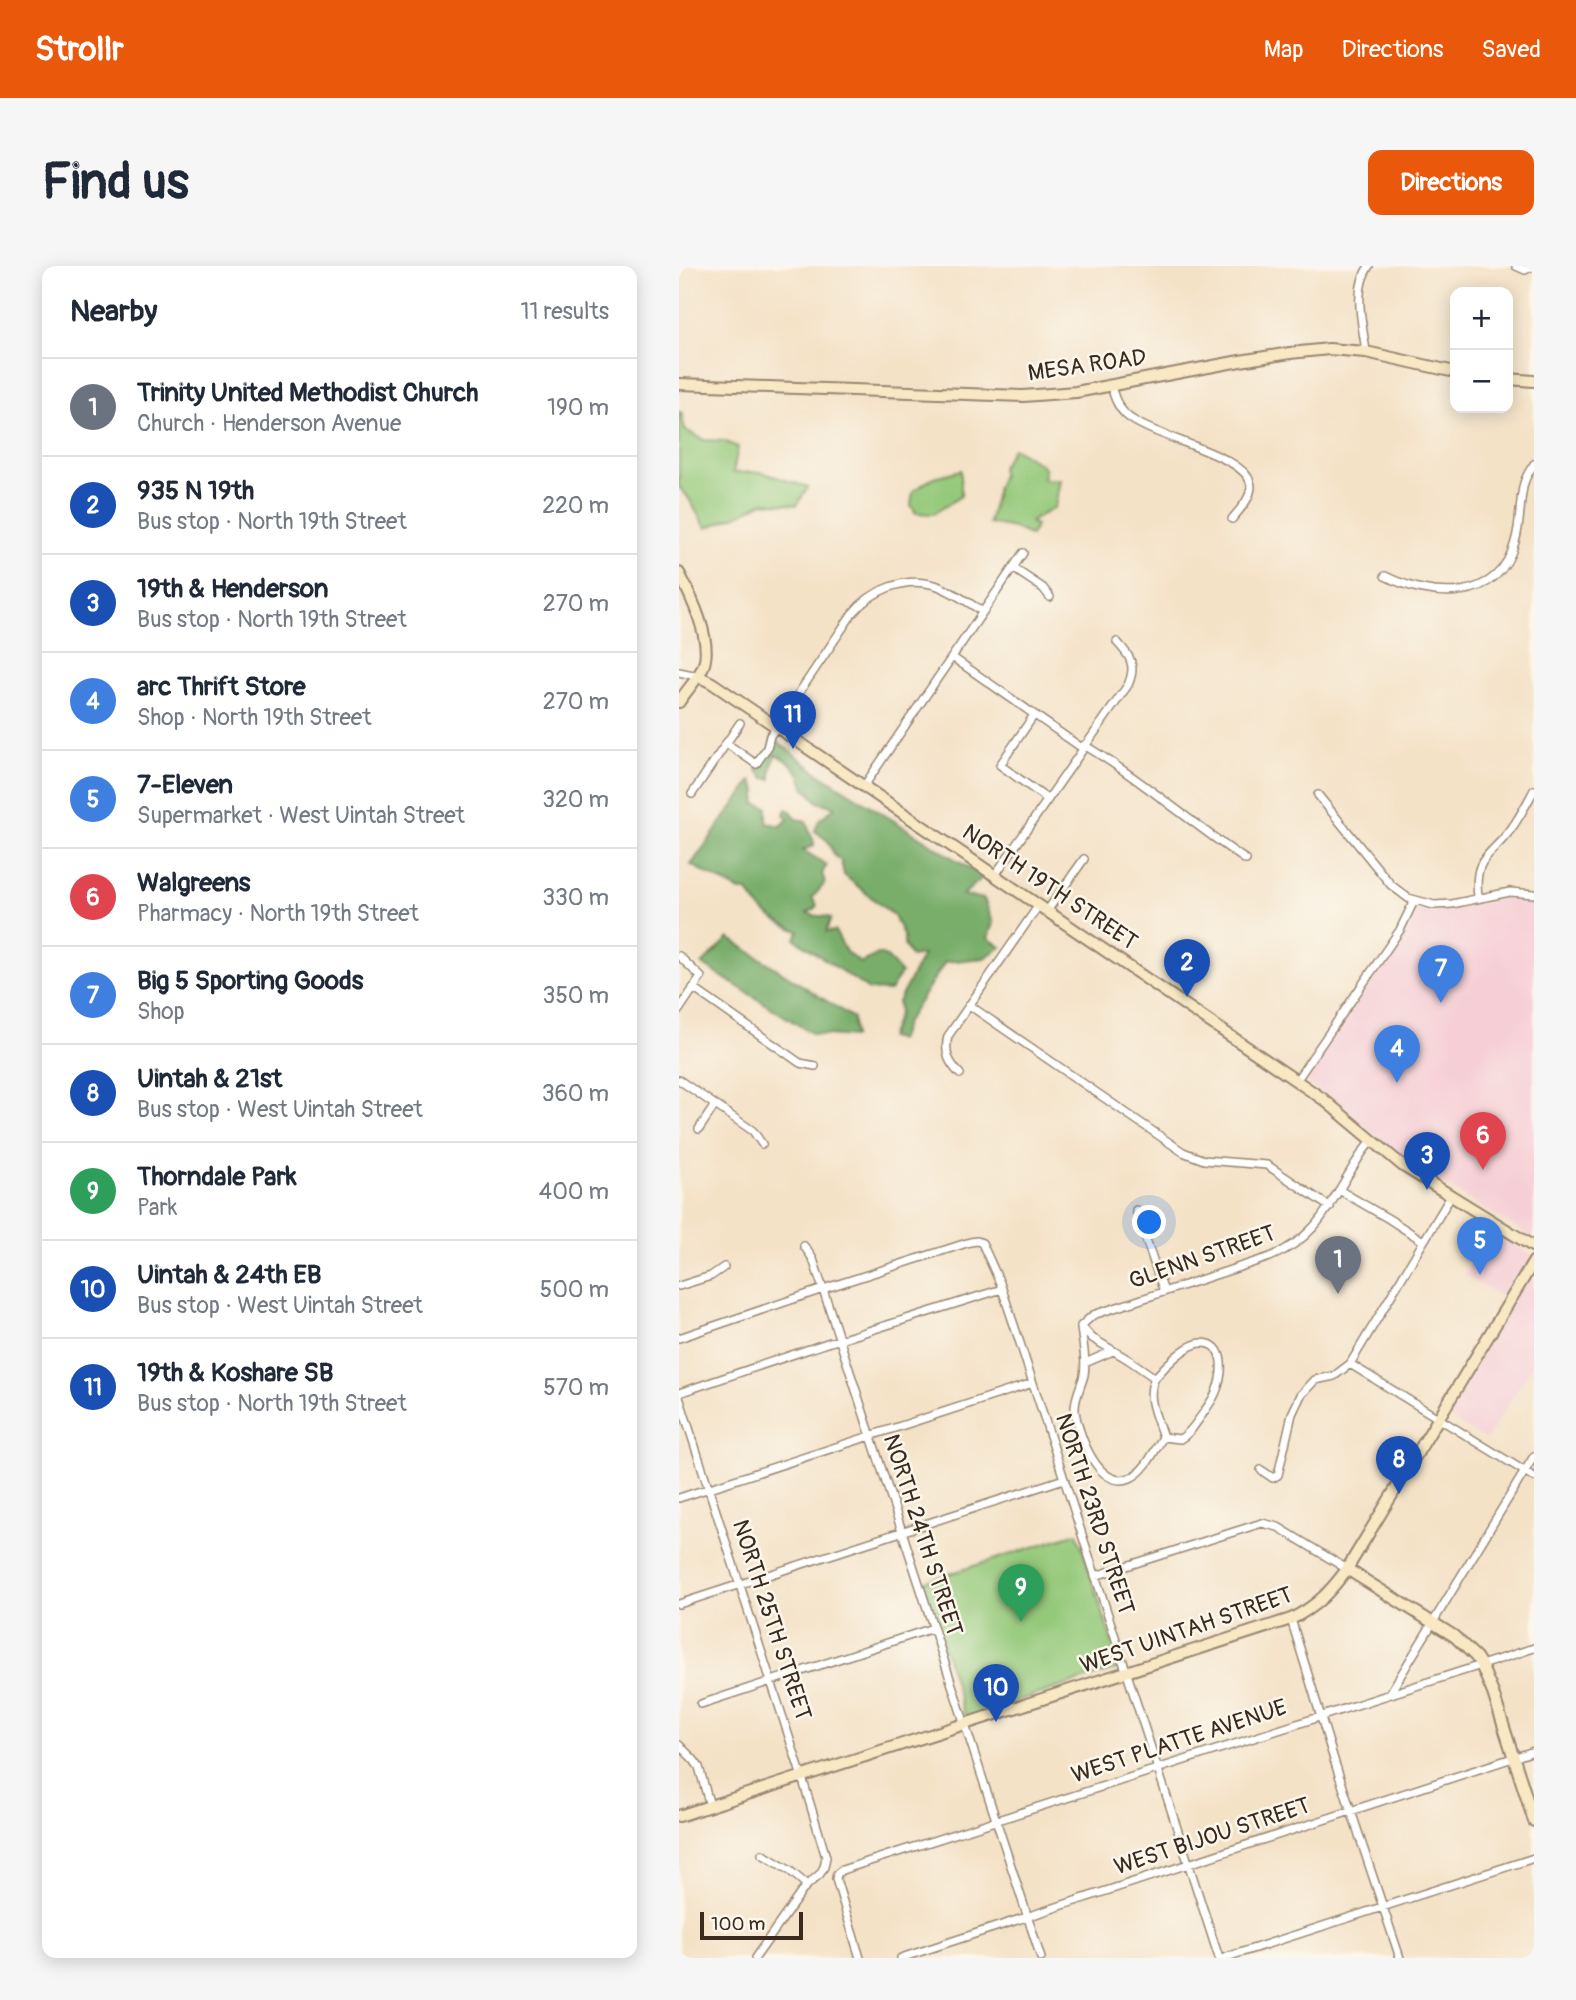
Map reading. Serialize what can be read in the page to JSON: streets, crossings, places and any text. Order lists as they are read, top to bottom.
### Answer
{
  "streets": {
    "main road": ["MESA ROAD", "NORTH 19TH STREET", "WEST UINTAH STREET"],
    "street": [
      "GLENN STREET",
      "NORTH 23RD STREET",
      "NORTH 24TH STREET",
      "NORTH 25TH STREET",
      "WEST PLATTE AVENUE",
      "WEST BIJOU STREET"
    ]
  },
  "crossings": [
    ["NORTH 19TH STREET", "GLENN STREET"],
    ["NORTH 23RD STREET", "NORTH 24TH STREET"],
    ["NORTH 23RD STREET", "WEST UINTAH STREET"],
    ["NORTH 23RD STREET", "WEST PLATTE AVENUE"],
    ["NORTH 23RD STREET", "WEST BIJOU STREET"],
    ["NORTH 24TH STREET", "WEST UINTAH STREET"],
    ["NORTH 24TH STREET", "WEST PLATTE AVENUE"],
    ["NORTH 24TH STREET", "WEST BIJOU STREET"],
    ["NORTH 25TH STREET", "WEST UINTAH STREET"]
  ],
  "scale_bar": "100 m",
  "page": {
    "header": "Strollr",
    "nav": ["Map", "Directions", "Saved"],
    "buttons": "Directions",
    "title": "Find us",
    "heading": ["Nearby", "11 results"],
    "map_buttons": ["+", "−"],
    "list": [
      {
        "mark": "1",
        "name": "Trinity United Methodist Church",
        "note": "Church · Henderson Avenue",
        "value": "190 m"
      },
      {
        "mark": "2",
        "name": "935 N 19th",
        "note": "Bus stop · North 19th Street",
        "value": "220 m"
      },
      {
        "mark": "3",
        "name": "19th & Henderson",
        "note": "Bus stop · North 19th Street",
        "value": "270 m"
      },
      {
        "mark": "4",
        "name": "arc Thrift Store",
        "note": "Shop · North 19th Street",
        "value": "270 m"
      },
      {
        "mark": "5",
        "name": "7-Eleven",
        "note": "Supermarket · West Uintah Street",
        "value": "320 m"
      },
      {
        "mark": "6",
        "name": "Walgreens",
        "note": "Pharmacy · North 19th Street",
        "value": "330 m"
      },
      {
        "mark": "7",
        "name": "Big 5 Sporting Goods",
        "note": "Shop",
        "value": "350 m"
      },
      {
        "mark": "8",
        "name": "Uintah & 21st",
        "note": "Bus stop · West Uintah Street",
        "value": "360 m"
      },
      {
        "mark": "9",
        "name": "Thorndale Park",
        "note": "Park",
        "value": "400 m"
      },
      {
        "mark": "10",
        "name": "Uintah & 24th EB",
        "note": "Bus stop · West Uintah Street",
        "value": "500 m"
      },
      {
        "mark": "11",
        "name": "19th & Koshare SB",
        "note": "Bus stop · North 19th Street",
        "value": "570 m"
      }
    ],
    "pins": [
      "11",
      "2",
      "7",
      "4",
      "6",
      "3",
      "5",
      "1",
      "8",
      "9",
      "10"
    ],
    "scale": "100 m"
  }
}
